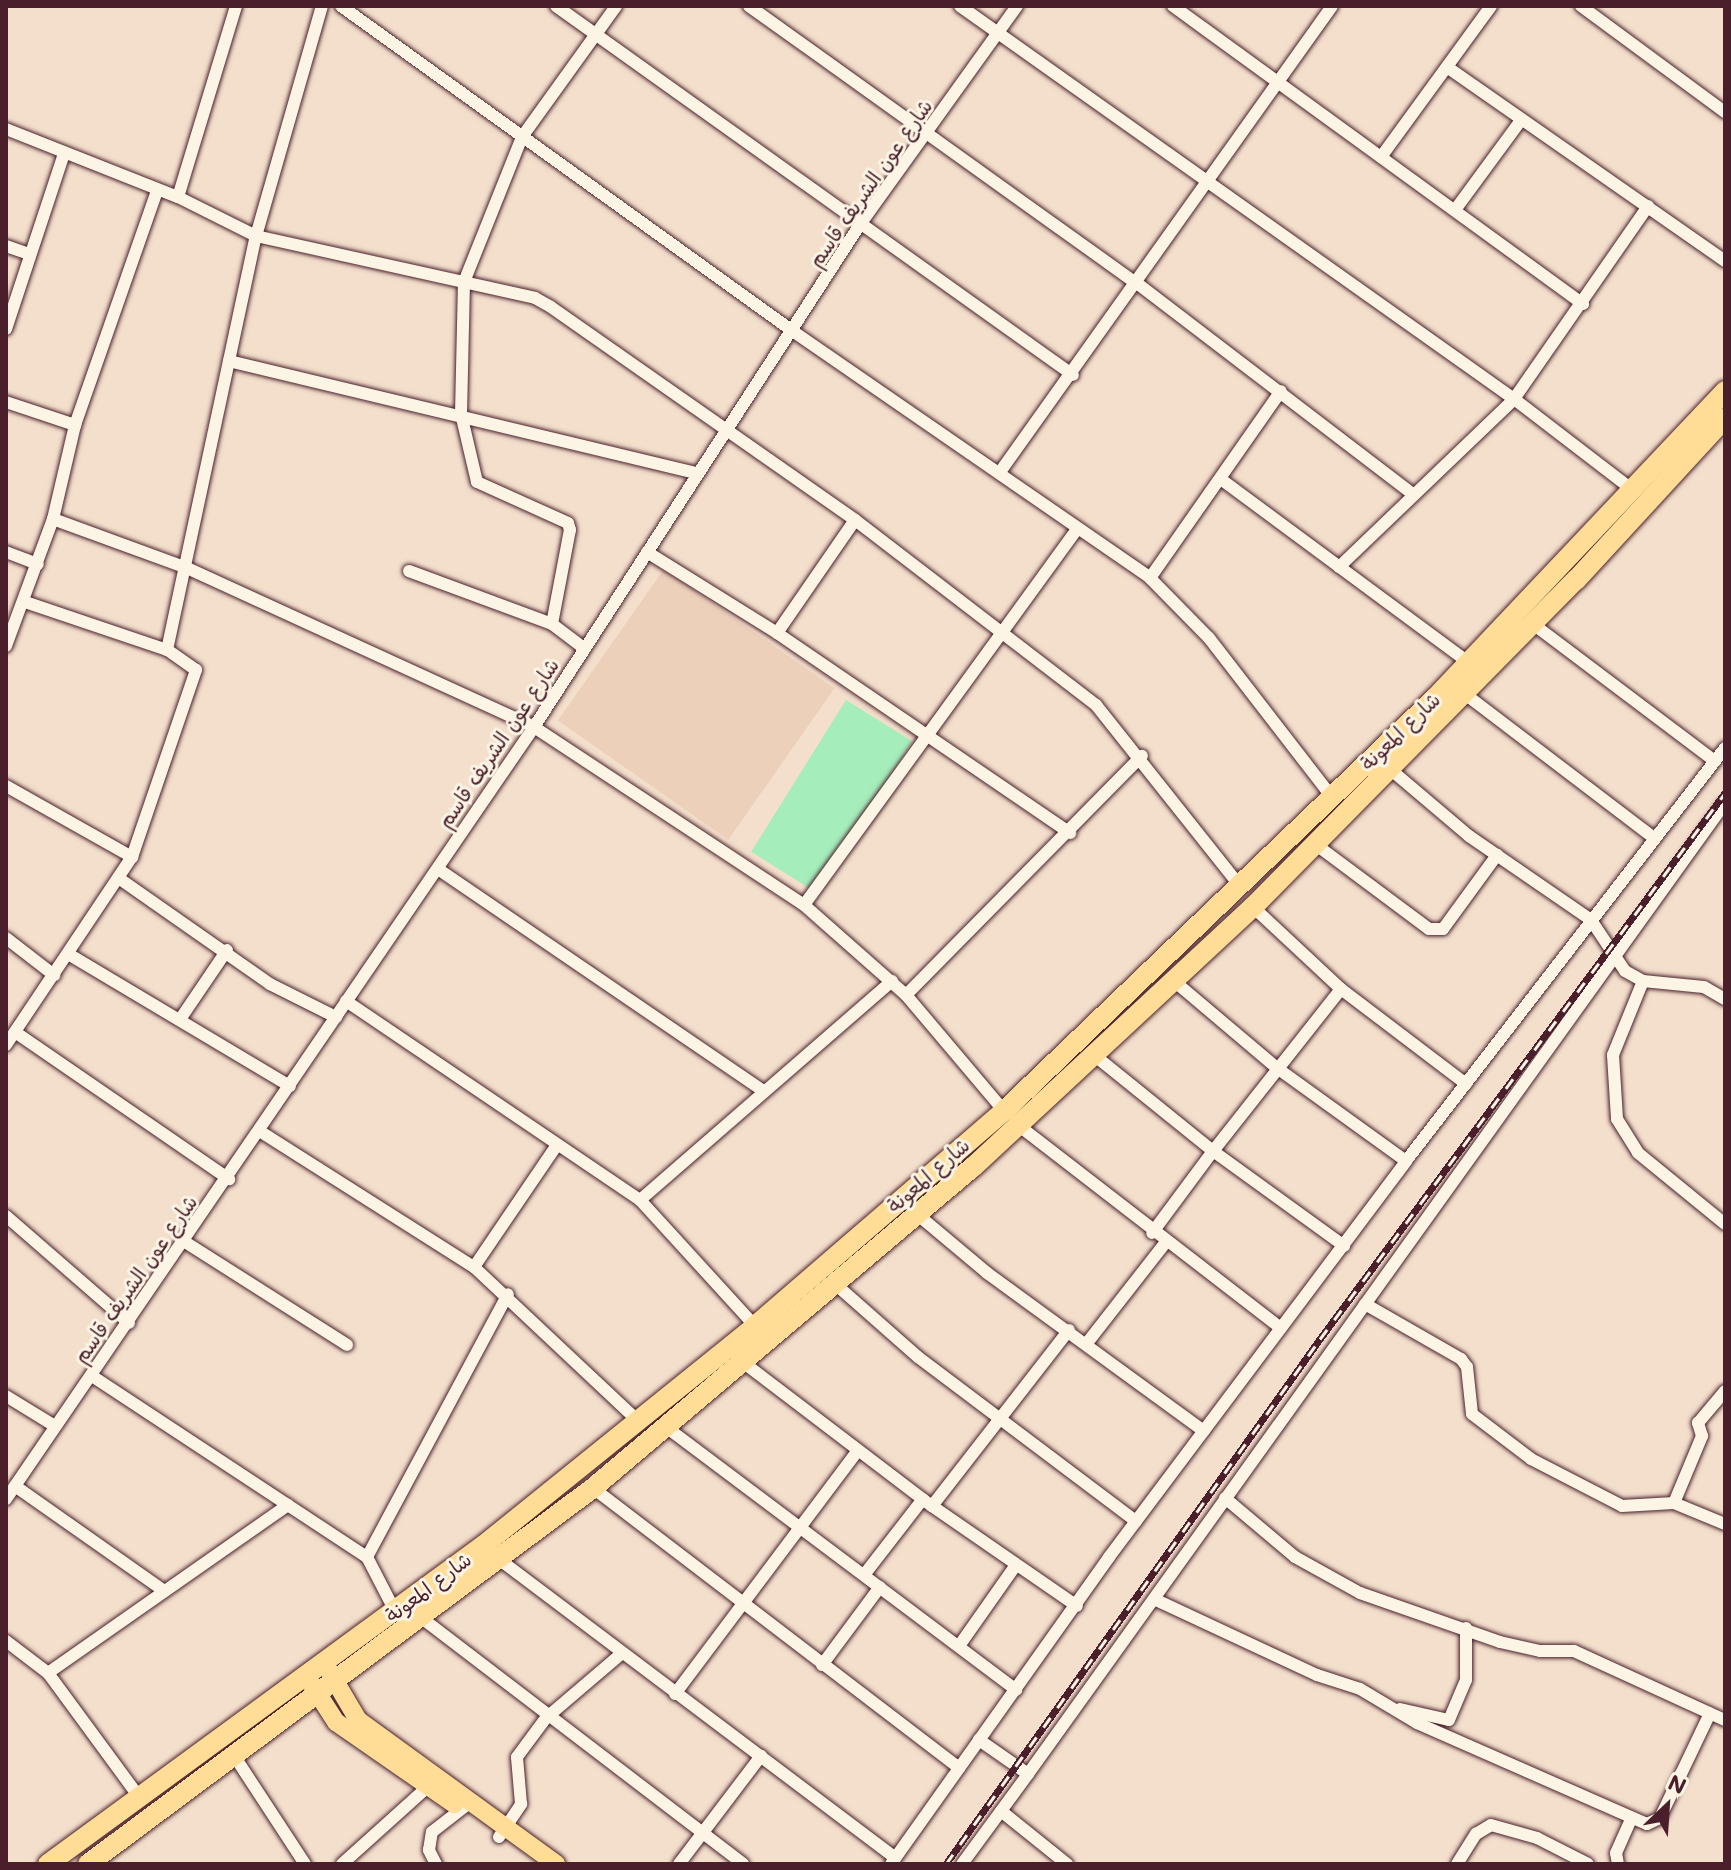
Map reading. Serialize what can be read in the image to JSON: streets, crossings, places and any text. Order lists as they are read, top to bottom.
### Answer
{
  "streets": {
    "highway": ["شارع المعونة"],
    "street": ["شارع عون الشريف قاسم"]
  },
  "north": "top right"
}
